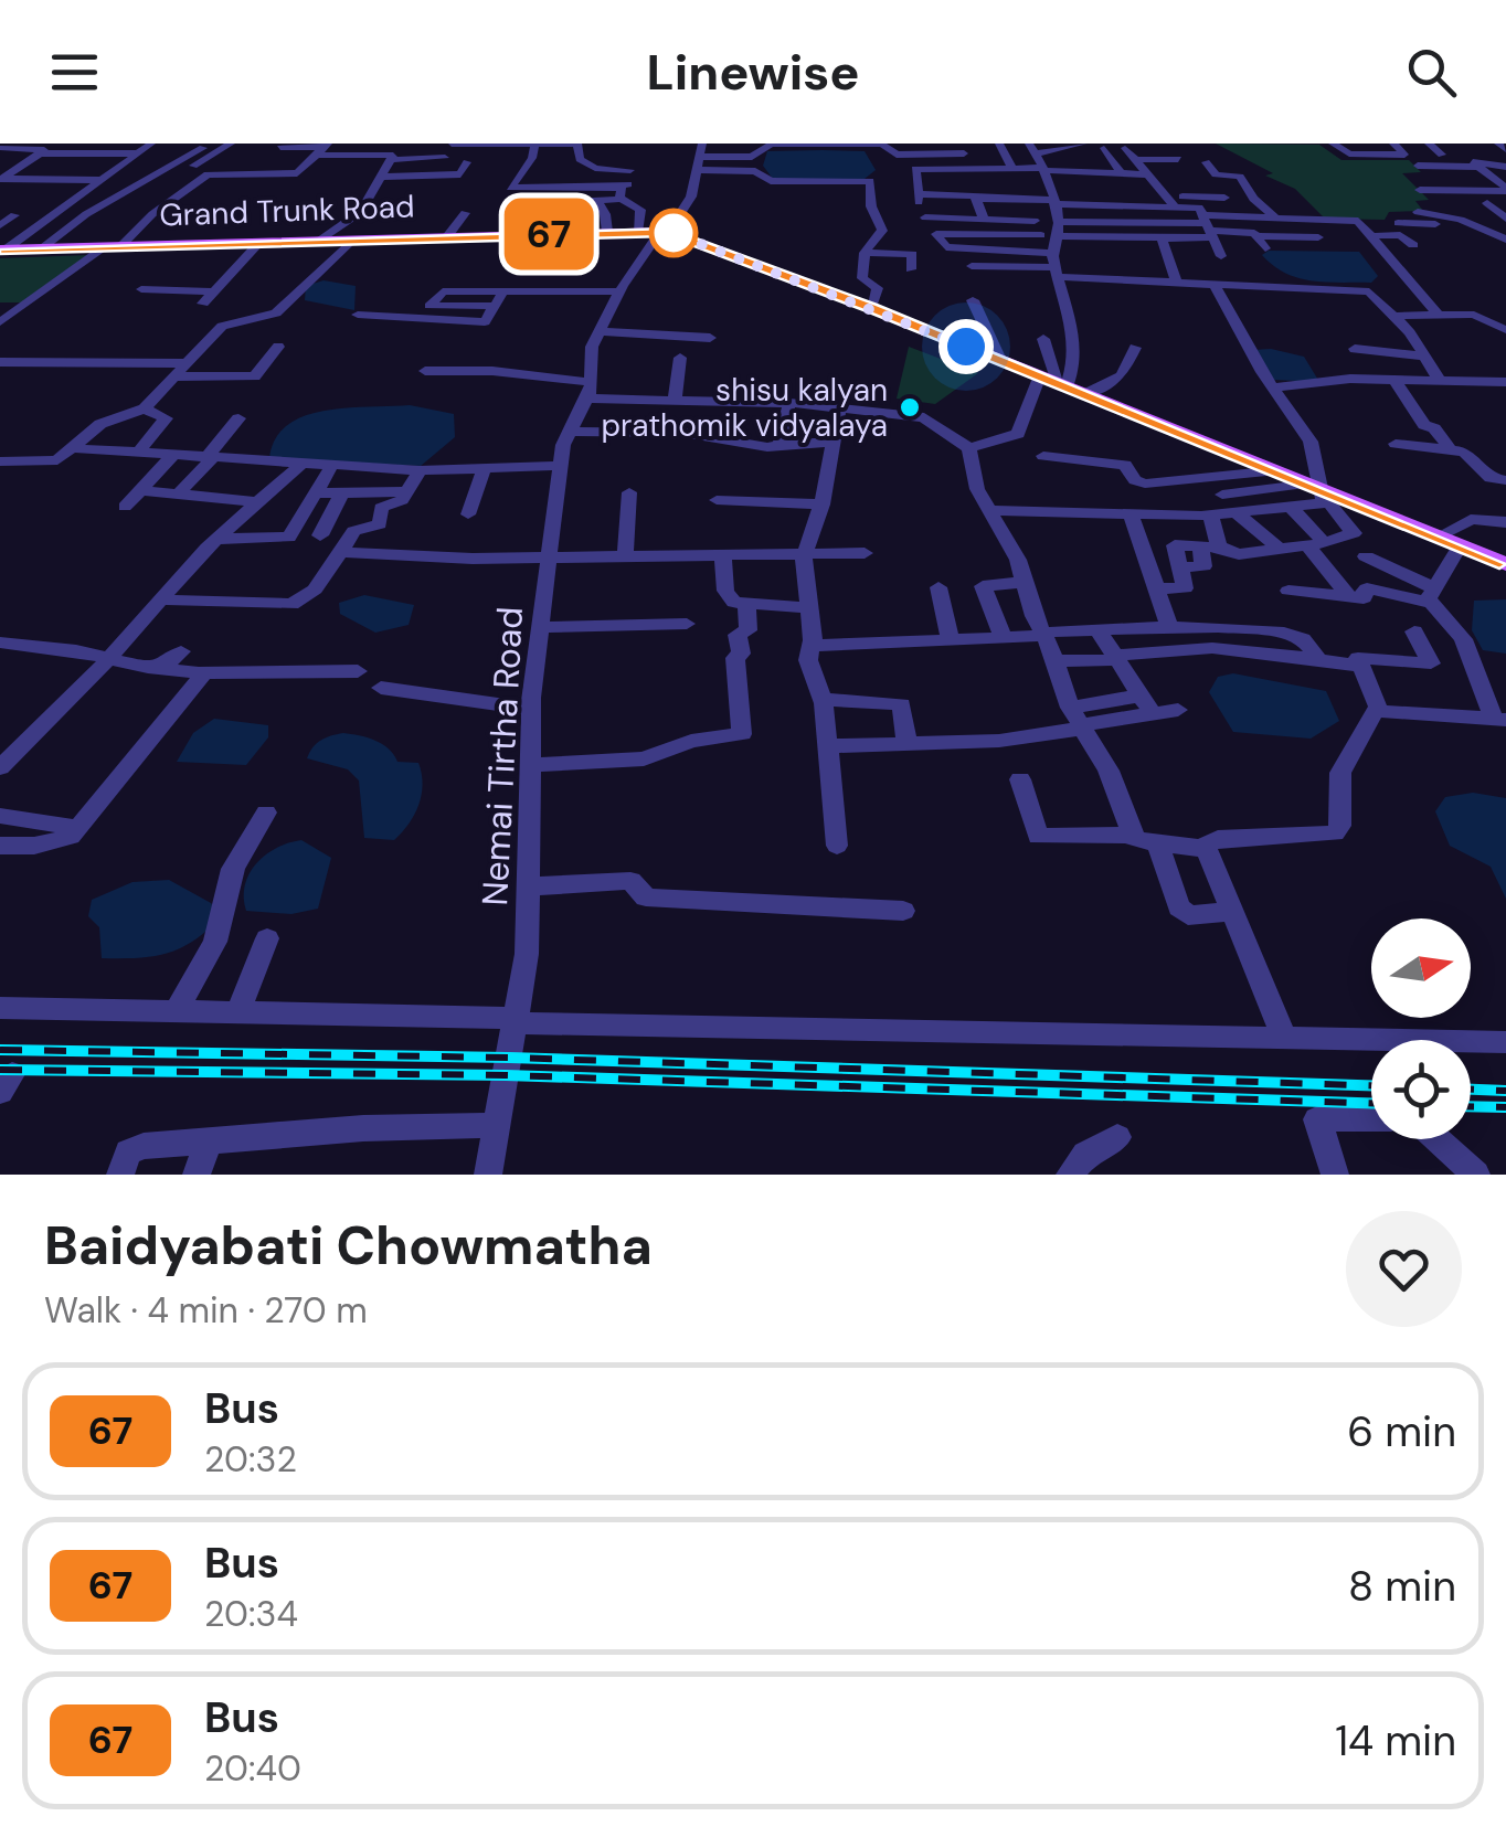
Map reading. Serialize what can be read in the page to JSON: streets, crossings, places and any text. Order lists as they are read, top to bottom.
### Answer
{
  "streets": {
    "main road": ["Grand Trunk Road"],
    "street": ["Nemai Tirtha Road"]
  },
  "crossings": [
    ["Grand Trunk Road", "Nemai Tirtha Road"]
  ],
  "places": ["shisu kalyan prathomik vidyalaya"],
  "lines": ["bus line 67"],
  "north": "right",
  "page": {
    "header": "Linewise",
    "on_map": "67",
    "heading": ["Baidyabati Chowmatha", "Walk · 4 min · 270 m"],
    "list": [
      {
        "mark": "67",
        "name": "Bus",
        "note": "20:32",
        "value": "6 min"
      },
      {
        "mark": "67",
        "name": "Bus",
        "note": "20:34",
        "value": "8 min"
      },
      {
        "mark": "67",
        "name": "Bus",
        "note": "20:40",
        "value": "14 min"
      }
    ]
  }
}
